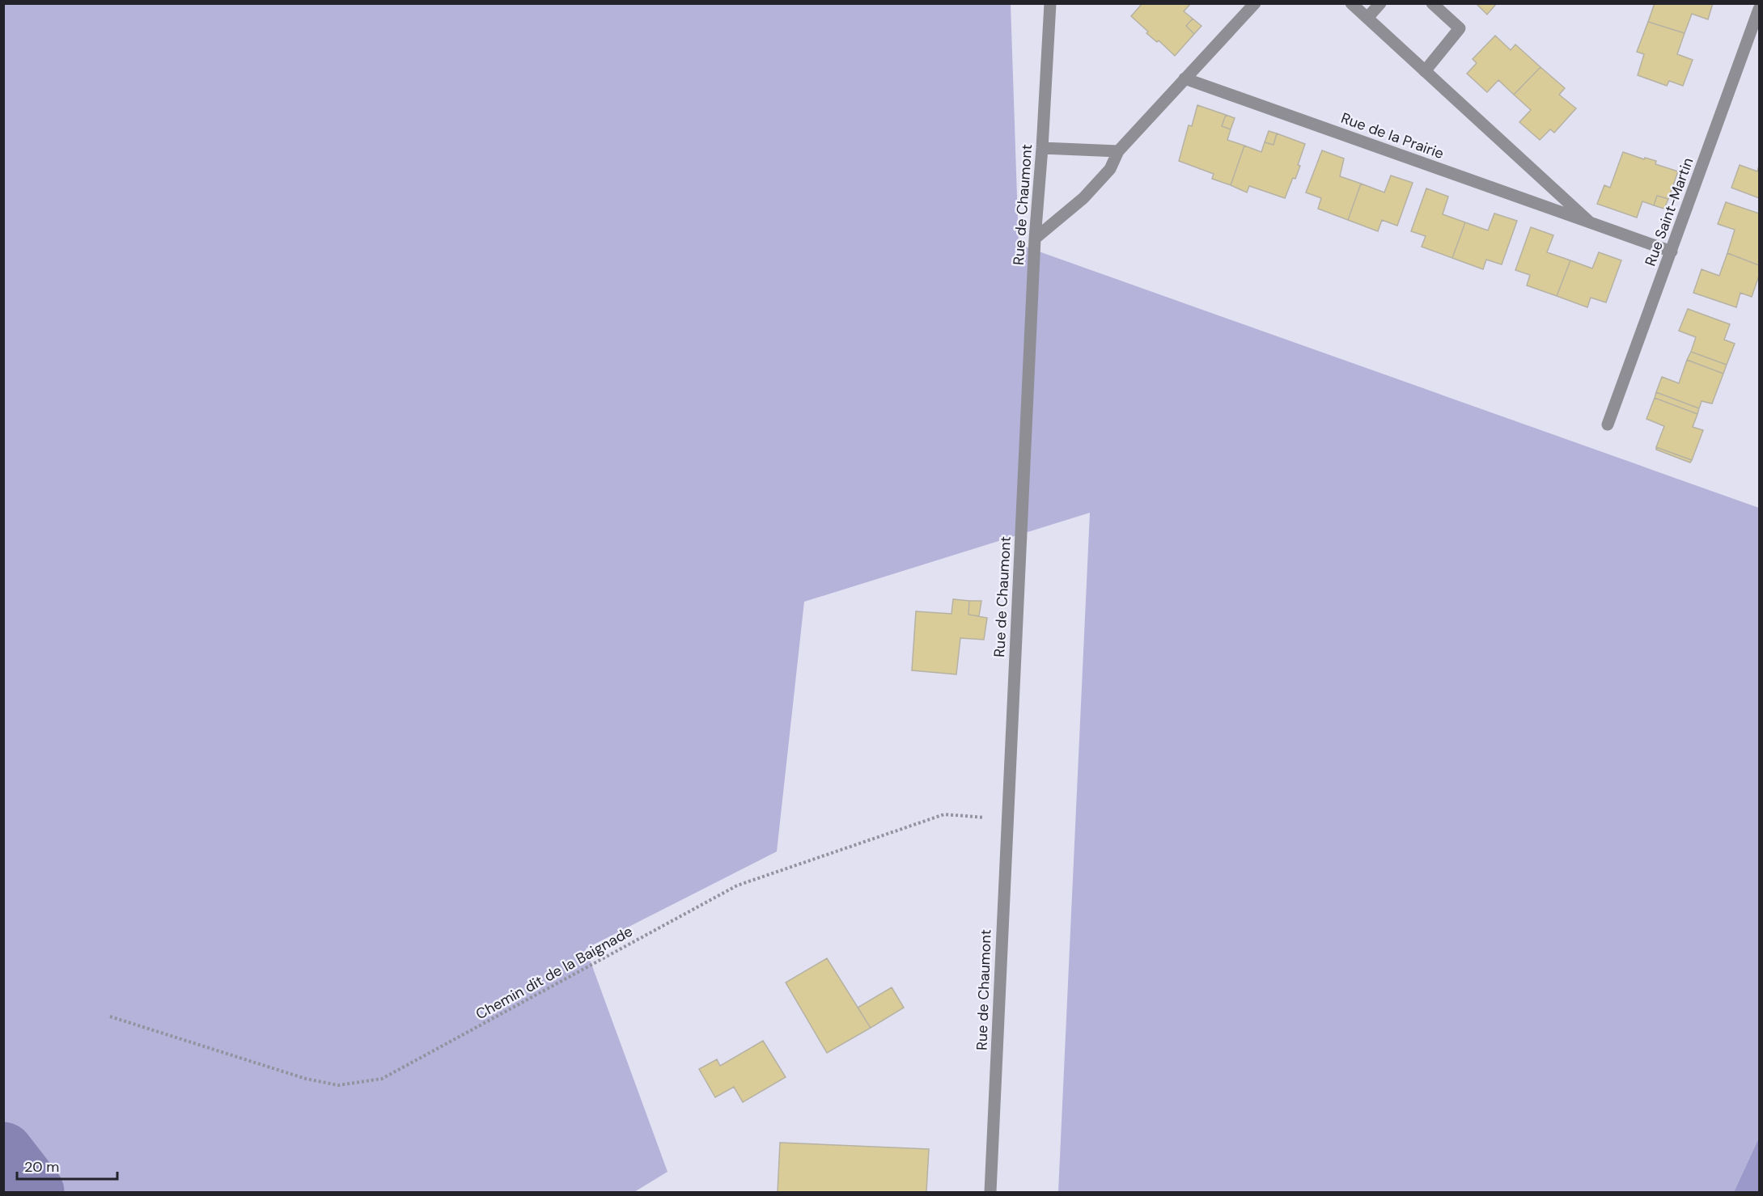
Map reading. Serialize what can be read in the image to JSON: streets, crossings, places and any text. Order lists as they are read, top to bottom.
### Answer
{
  "streets": {
    "street": ["Rue de la Prairie", "Rue de Chaumont", "Rue Saint-Martin"],
    "path": ["Chemin dit de la Baignade"]
  },
  "crossings": [
    ["Rue de la Prairie", "Rue Saint-Martin"],
    ["Rue de Chaumont", "Chemin dit de la Baignade"]
  ],
  "scale_bar": "20 m"
}
